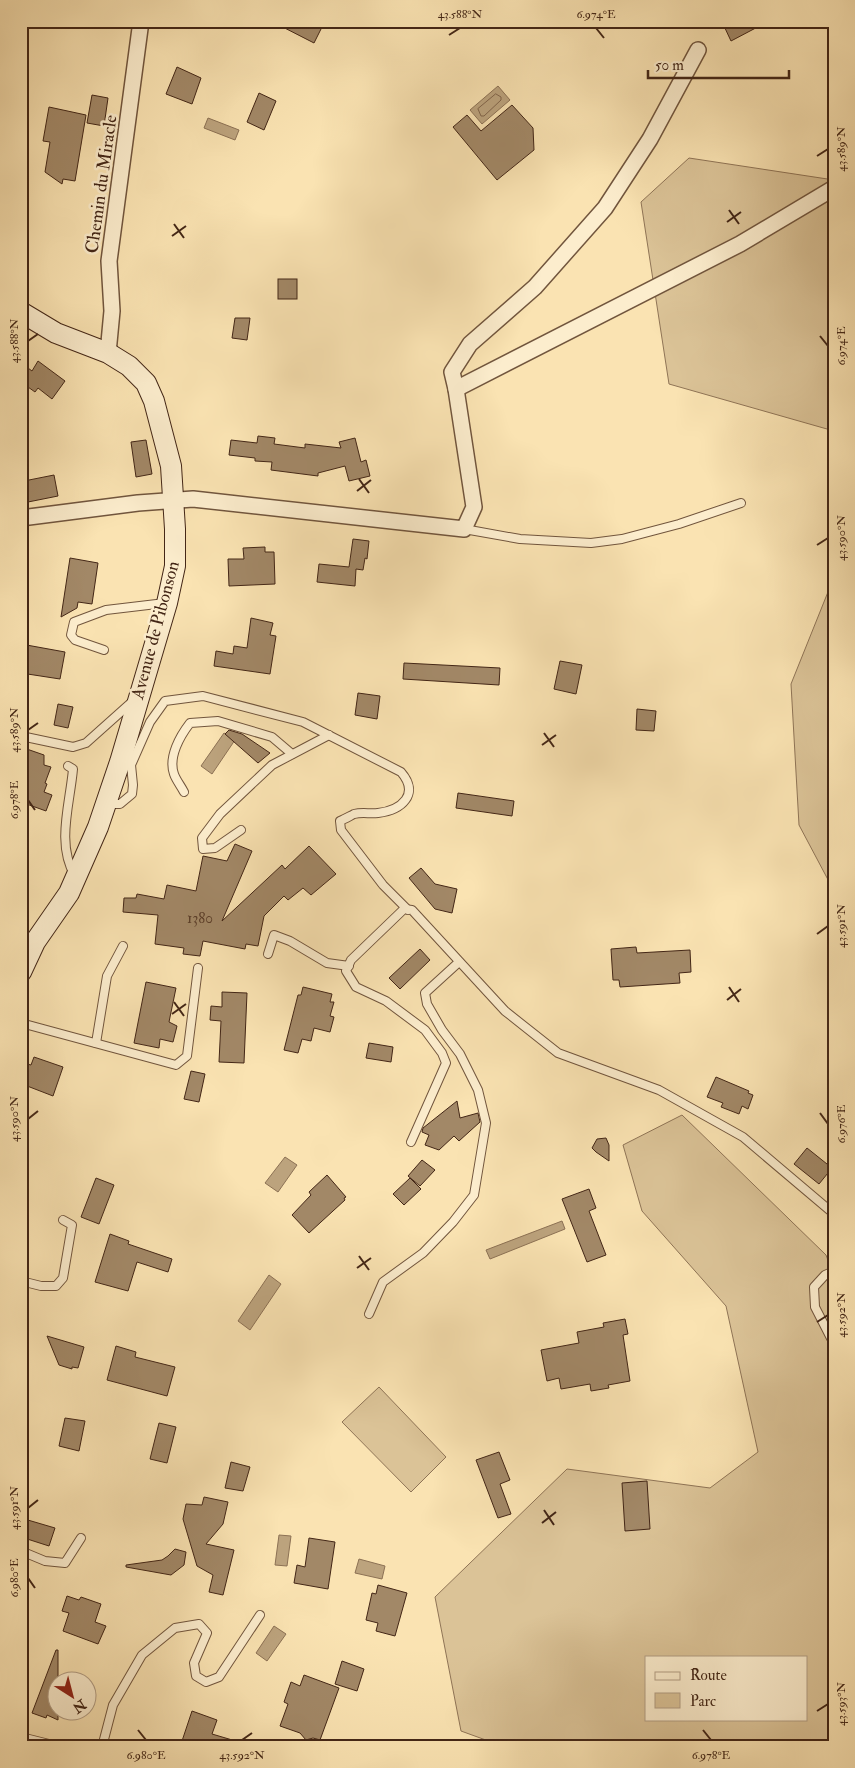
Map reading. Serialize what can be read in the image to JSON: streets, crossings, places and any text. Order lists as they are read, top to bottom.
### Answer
{
  "streets": {
    "street": ["Chemin du Miracle", "Avenue de Pibonson"]
  },
  "crossings": [
    ["Chemin du Miracle", "Avenue de Pibonson"]
  ],
  "house_numbers": ["1380"],
  "legend": ["Route", "Parc"],
  "scale_bar": "50 m",
  "north": "bottom right",
  "coordinates": [
    "43.588°N",
    "6.974°E",
    "43.589°N",
    "43.590°N",
    "6.978°E",
    "43.591°N",
    "6.976°E",
    "43.592°N",
    "6.980°E",
    "43.593°N"
  ]
}
